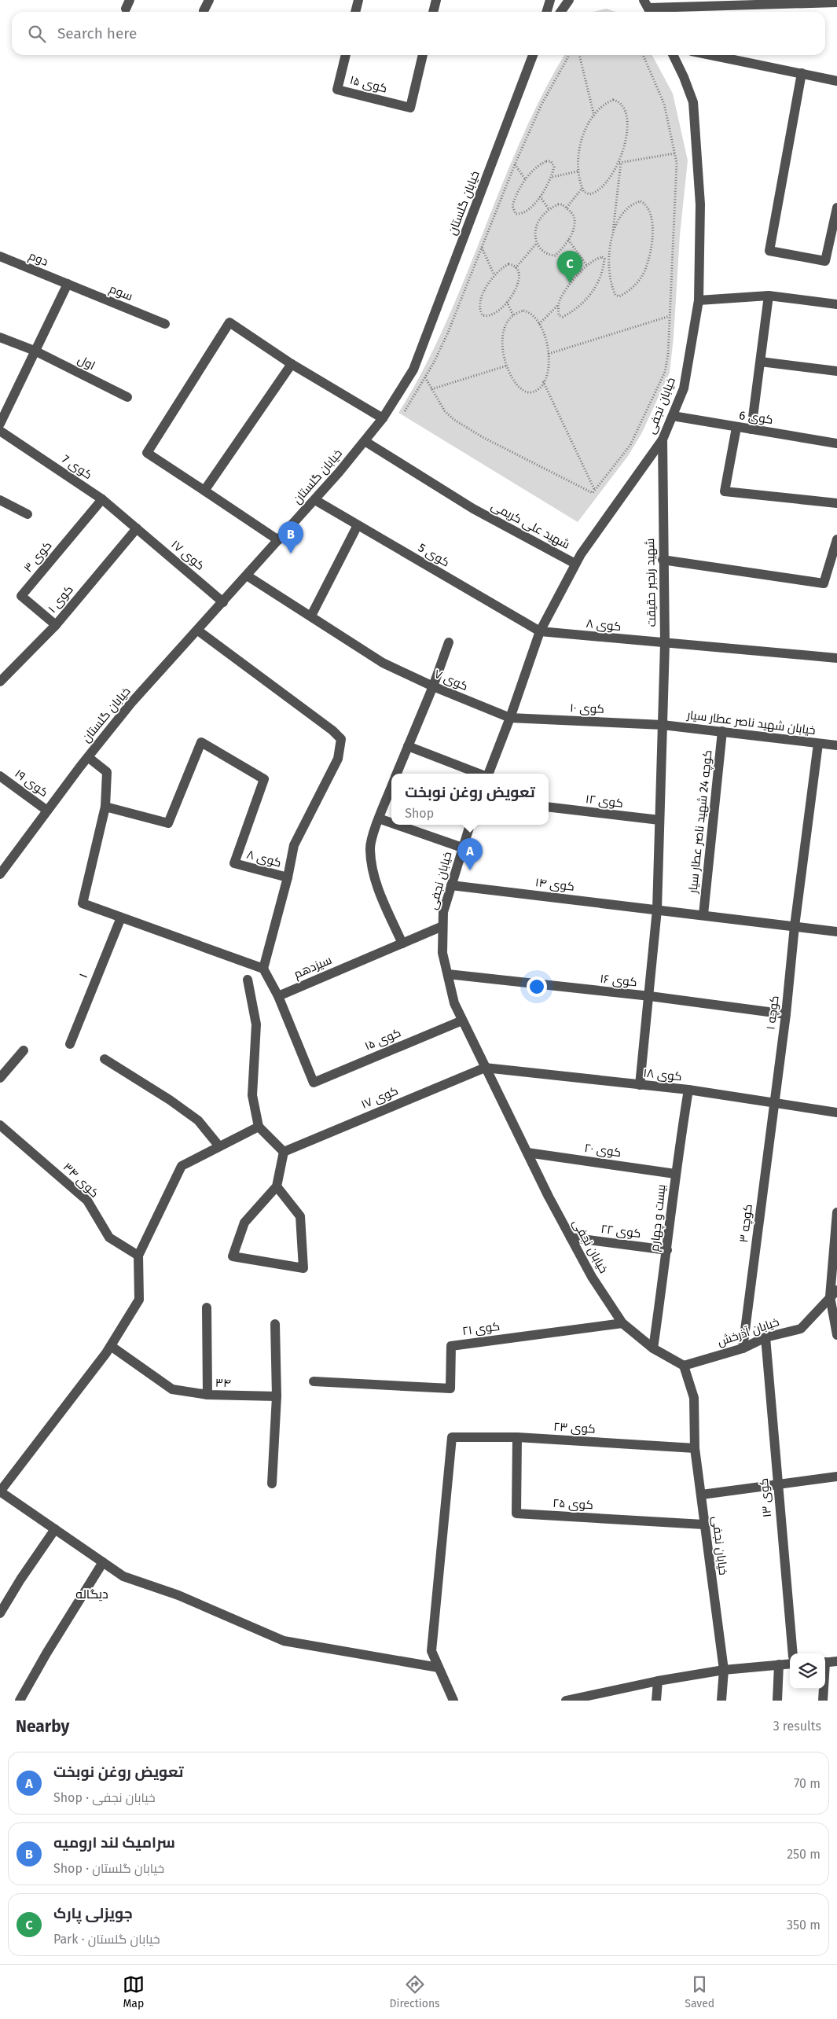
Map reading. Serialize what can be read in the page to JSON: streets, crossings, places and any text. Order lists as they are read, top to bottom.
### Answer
{
  "streets": {
    "street": [
      "کوی ۱۵",
      "خیابان گلستان",
      "دوم",
      "سوم",
      "اول",
      "خیابان نجفی",
      "کوی 6",
      "کوی 7",
      "شهید علی کریمی",
      "کوی ۱۷",
      "کوی 5",
      "کوی ۳",
      "شهید رنجبر حقیقت",
      "کوی ۱",
      "کوی ۸",
      "کوی ۷",
      "کوی ۱۰",
      "خیابان شهید ناصر عطار سیار",
      "کوی ۱۹",
      "کوی ۱۲",
      "کوچه 24 شهید ناصر عطار سیار",
      "کوی ۱۴",
      "سیزدهم",
      "۱",
      "کوی ۱۶",
      "کوچه ۱",
      "کوی ۱۸",
      "کوی ۲۰",
      "کوی ۳۴",
      "بیست و چهارم",
      "کوچه ۳",
      "کوی ۲۲",
      "کوی ۲۱",
      "خیابان آذرخش",
      "۳۴",
      "کوی ۲۳",
      "کوی ۱۳",
      "کوی ۲۵"
    ]
  },
  "crossings": [
    ["کوی ۱۵", "خیابان نجفی"],
    ["کوی ۱۵", "سیزدهم"],
    ["خیابان گلستان", "شهید علی کریمی"],
    ["خیابان گلستان", "کوی ۱۷"],
    ["خیابان گلستان", "کوی 5"],
    ["خیابان گلستان", "کوی ۷"],
    ["خیابان گلستان", "کوی ۱۹"],
    ["دوم", "سوم"],
    ["خیابان نجفی", "کوی 6"],
    ["خیابان نجفی", "شهید علی کریمی"],
    ["خیابان نجفی", "کوی ۱۷"],
    ["خیابان نجفی", "کوی 5"],
    ["خیابان نجفی", "شهید رنجبر حقیقت"],
    ["خیابان نجفی", "کوی ۸"],
    ["خیابان نجفی", "کوی ۷"],
    ["خیابان نجفی", "کوی ۱۰"],
    ["خیابان نجفی", "کوی ۱۴"],
    ["خیابان نجفی", "سیزدهم"],
    ["خیابان نجفی", "کوی ۱۶"],
    ["خیابان نجفی", "کوی ۱۸"],
    ["خیابان نجفی", "کوی ۲۰"],
    ["خیابان نجفی", "بیست و چهارم"],
    ["خیابان نجفی", "کوی ۲۲"],
    ["خیابان نجفی", "کوی ۲۱"],
    ["خیابان نجفی", "خیابان آذرخش"],
    ["خیابان نجفی", "کوی ۲۳"],
    ["خیابان نجفی", "کوی ۲۵"],
    ["کوی 7", "کوی ۱۷"],
    ["کوی 7", "کوی ۳"],
    ["کوی 7", "کوی ۱"],
    ["کوی ۱۷", "کوی ۱"],
    ["کوی ۱۷", "کوی ۱۸"],
    ["کوی 5", "کوی ۸"],
    ["کوی ۳", "کوی ۱"],
    ["شهید رنجبر حقیقت", "کوی ۸"],
    ["شهید رنجبر حقیقت", "کوی ۱۰"],
    ["شهید رنجبر حقیقت", "خیابان شهید ناصر عطار سیار"],
    ["شهید رنجبر حقیقت", "کوی ۱۲"],
    ["شهید رنجبر حقیقت", "کوی ۱۴"],
    ["شهید رنجبر حقیقت", "کوی ۱۶"],
    ["شهید رنجبر حقیقت", "کوی ۱۸"],
    ["کوی ۷", "کوی ۱۰"],
    ["کوی ۱۰", "خیابان شهید ناصر عطار سیار"],
    ["خیابان شهید ناصر عطار سیار", "کوچه 24 شهید ناصر عطار سیار"],
    ["خیابان شهید ناصر عطار سیار", "کوچه ۱"],
    ["کوچه 24 شهید ناصر عطار سیار", "کوی ۱۴"],
    ["کوی ۱۴", "کوچه ۱"],
    ["کوی ۱۶", "کوچه ۱"],
    ["کوچه ۱", "کوی ۱۸"],
    ["کوچه ۱", "کوچه ۳"],
    ["کوی ۱۸", "بیست و چهارم"],
    ["کوی ۱۸", "کوچه ۳"],
    ["کوی ۲۰", "بیست و چهارم"],
    ["بیست و چهارم", "کوی ۲۲"],
    ["کوچه ۳", "خیابان آذرخش"],
    ["خیابان آذرخش", "کوی ۱۳"],
    ["کوی ۲۳", "کوی ۲۵"]
  ],
  "districts": ["دیگاله"],
  "page": {
    "search": "Search here",
    "pins": ["C", "B", "A"],
    "popup": ["تعویض روغن نوبخت", "Shop"],
    "heading": ["Nearby", "3 results"],
    "list": [
      {
        "mark": "A",
        "name": "تعویض روغن نوبخت",
        "note": "Shop · خیابان نجفی",
        "value": "70 m"
      },
      {
        "mark": "B",
        "name": "سرامیک لند ارومیه",
        "note": "Shop · خیابان گلستان",
        "value": "250 m"
      },
      {
        "mark": "C",
        "name": "جویزلی پارک",
        "note": "Park · خیابان گلستان",
        "value": "350 m"
      }
    ],
    "nav": ["Map", "Directions", "Saved"]
  }
}
